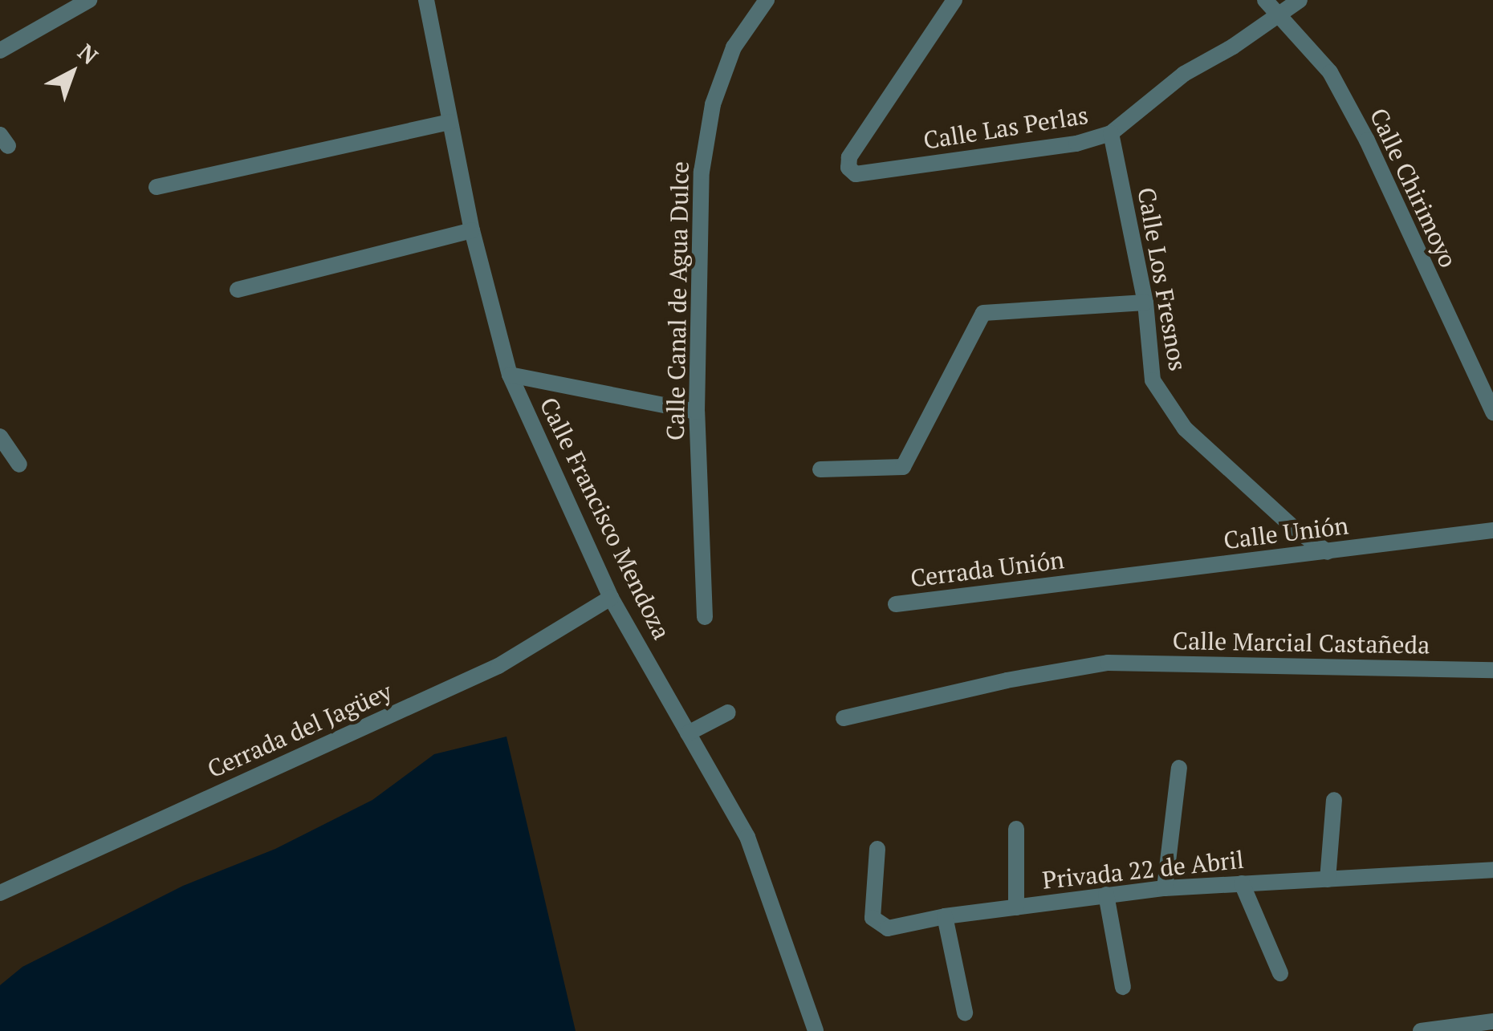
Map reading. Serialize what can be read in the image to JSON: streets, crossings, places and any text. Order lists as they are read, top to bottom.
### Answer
{
  "streets": {
    "street": [
      "Calle Las Perlas",
      "Calle Chirimoyo",
      "Calle Los Fresnos",
      "Calle Canal de Agua Dulce",
      "Calle Francisco Mendoza",
      "Calle Unión",
      "Cerrada Unión",
      "Calle Marcial Castañeda",
      "Cerrada del Jagüey",
      "Privada 22 de Abril"
    ]
  },
  "crossings": [
    ["Calle Las Perlas", "Calle Chirimoyo"],
    ["Calle Las Perlas", "Calle Los Fresnos"],
    ["Calle Los Fresnos", "Calle Unión"],
    ["Calle Francisco Mendoza", "Cerrada del Jagüey"],
    ["Calle Unión", "Cerrada Unión"]
  ],
  "north": "top right"
}
